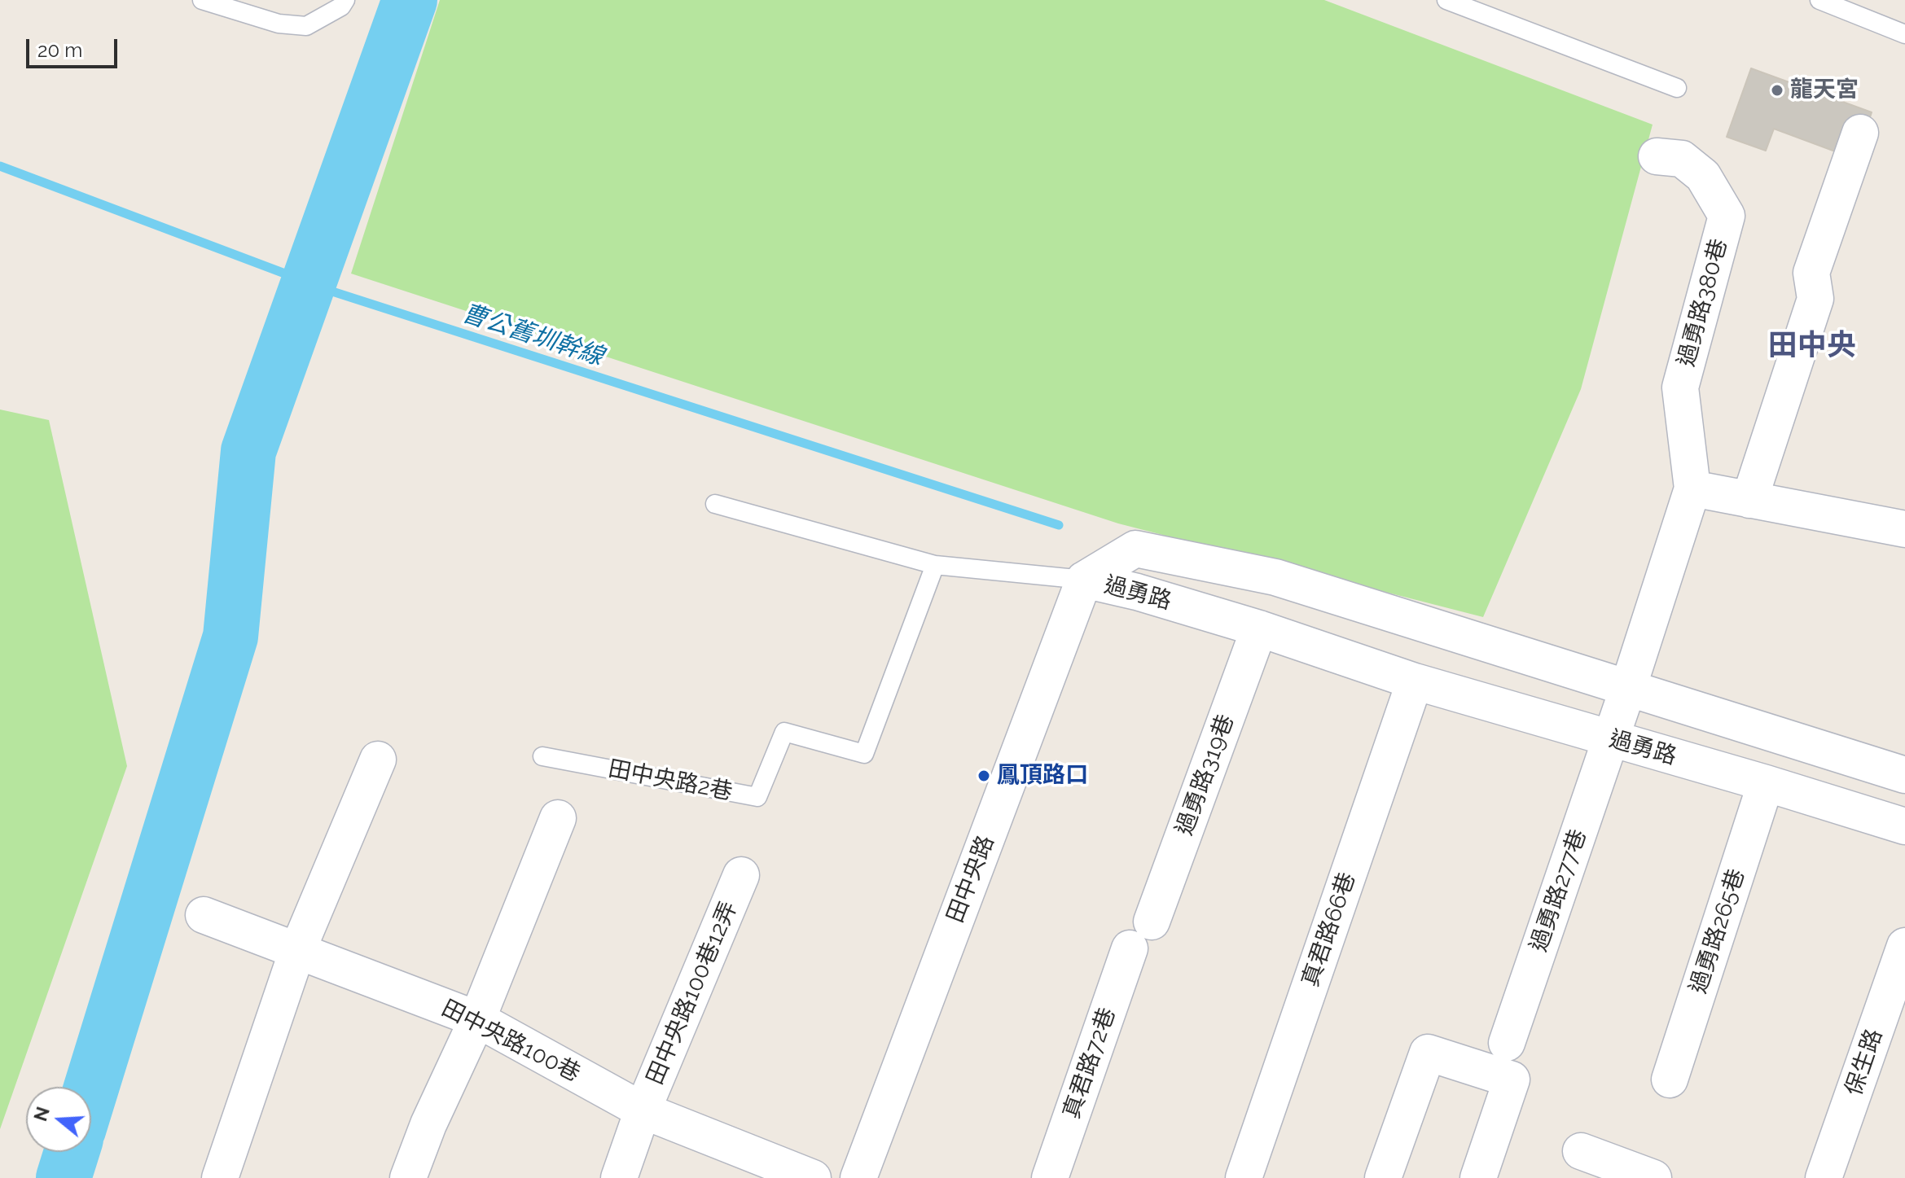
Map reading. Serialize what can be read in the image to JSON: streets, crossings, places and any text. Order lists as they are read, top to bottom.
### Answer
{
  "streets": {
    "street": [
      "過勇路380巷",
      "過勇路",
      "過勇路319巷",
      "田中央路",
      "過勇路277巷",
      "真君路66巷",
      "過勇路265巷",
      "田中央路100巷12弄",
      "田中央路100巷",
      "保生路",
      "真君路72巷"
    ],
    "lane": ["田中央路2巷"]
  },
  "crossings": [
    ["過勇路380巷", "過勇路"],
    ["過勇路380巷", "過勇路277巷"],
    ["過勇路", "過勇路319巷"],
    ["過勇路", "田中央路"],
    ["過勇路", "過勇路277巷"],
    ["過勇路", "真君路66巷"],
    ["過勇路", "過勇路265巷"],
    ["過勇路319巷", "真君路72巷"],
    ["田中央路100巷12弄", "田中央路100巷"]
  ],
  "districts": ["田中央"],
  "water": ["曹公舊圳幹線"],
  "places": ["龍天宮", "鳳頂路口"],
  "scale_bar": "20 m",
  "north": "left"
}
